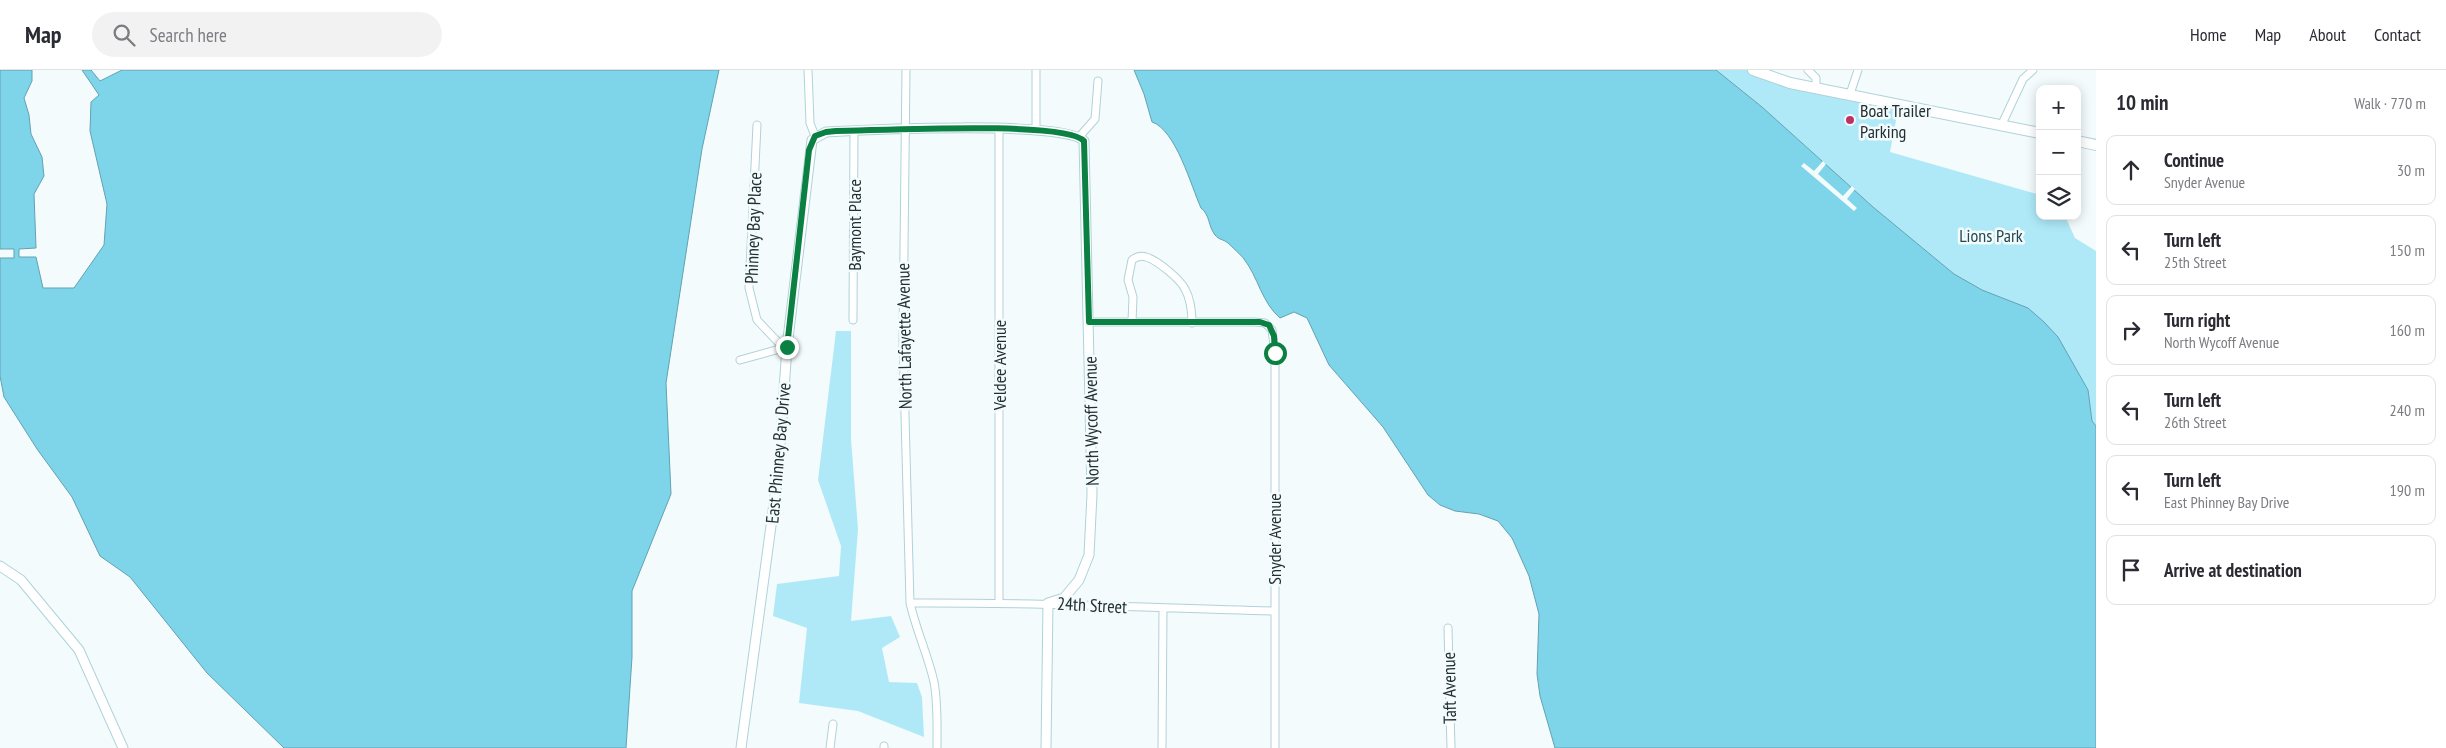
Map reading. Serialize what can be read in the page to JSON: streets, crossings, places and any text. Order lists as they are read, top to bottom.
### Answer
{
  "streets": {
    "street": [
      "Baymont Place",
      "Phinney Bay Place",
      "North Lafayette Avenue",
      "Veldee Avenue",
      "North Wycoff Avenue",
      "East Phinney Bay Drive",
      "Snyder Avenue",
      "24th Street",
      "Taft Avenue"
    ]
  },
  "crossings": [
    ["Phinney Bay Place", "East Phinney Bay Drive"],
    ["North Lafayette Avenue", "24th Street"],
    ["Veldee Avenue", "24th Street"],
    ["North Wycoff Avenue", "24th Street"],
    ["Snyder Avenue", "24th Street"]
  ],
  "parks": ["Lions Park"],
  "places": ["Boat Trailer Parking"],
  "page": {
    "header": "Map",
    "search": "Search here",
    "nav": [
      "Home",
      "Map",
      "About",
      "Contact"
    ],
    "heading": ["10 min", "Walk · 770 m"],
    "map_buttons": ["+", "−"],
    "list": [
      ["Continue", "Snyder Avenue", "30 m"],
      ["Turn left", "25th Street", "150 m"],
      ["Turn right", "North Wycoff Avenue", "160 m"],
      ["Turn left", "26th Street", "240 m"],
      ["Turn left", "East Phinney Bay Drive", "190 m"],
      "Arrive at destination"
    ]
  }
}
